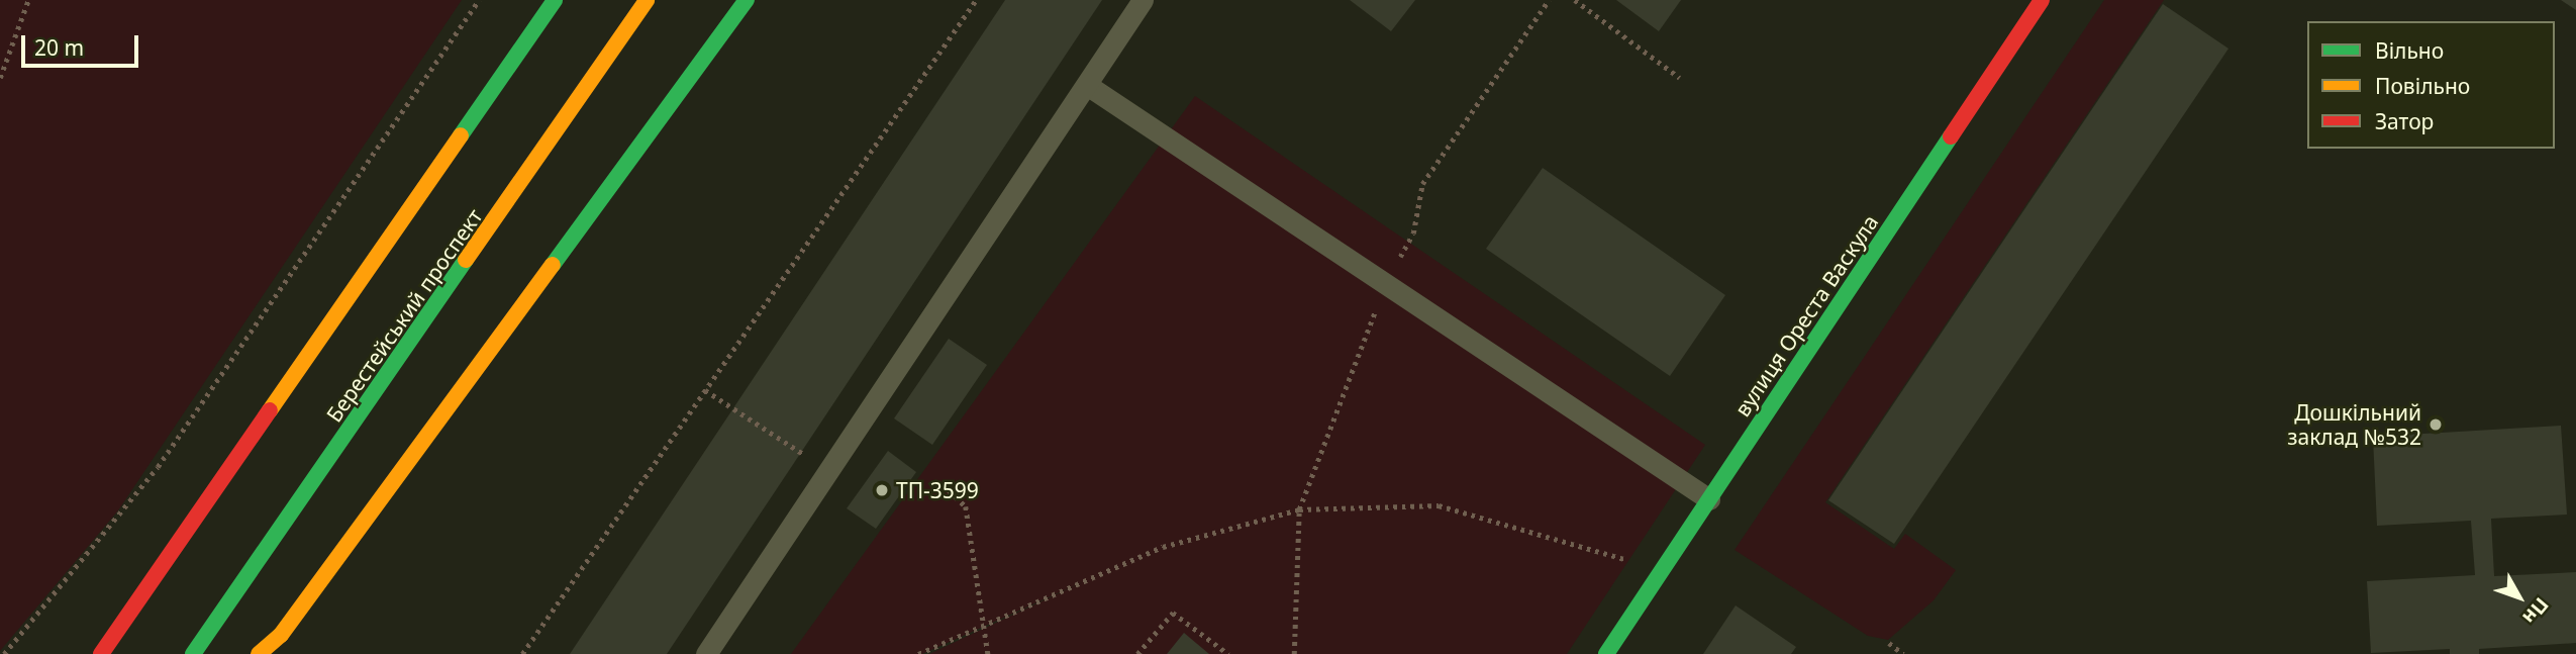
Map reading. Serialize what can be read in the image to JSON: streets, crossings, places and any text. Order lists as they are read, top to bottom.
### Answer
{
  "streets": {
    "main road": ["Берестейський проспект", "вулиця Ореста Васкула"]
  },
  "places": ["Дошкільний заклад №532", "ТП-3599"],
  "legend": ["Вільно", "Повільно", "Затор"],
  "scale_bar": "20 m",
  "north": "bottom right"
}
